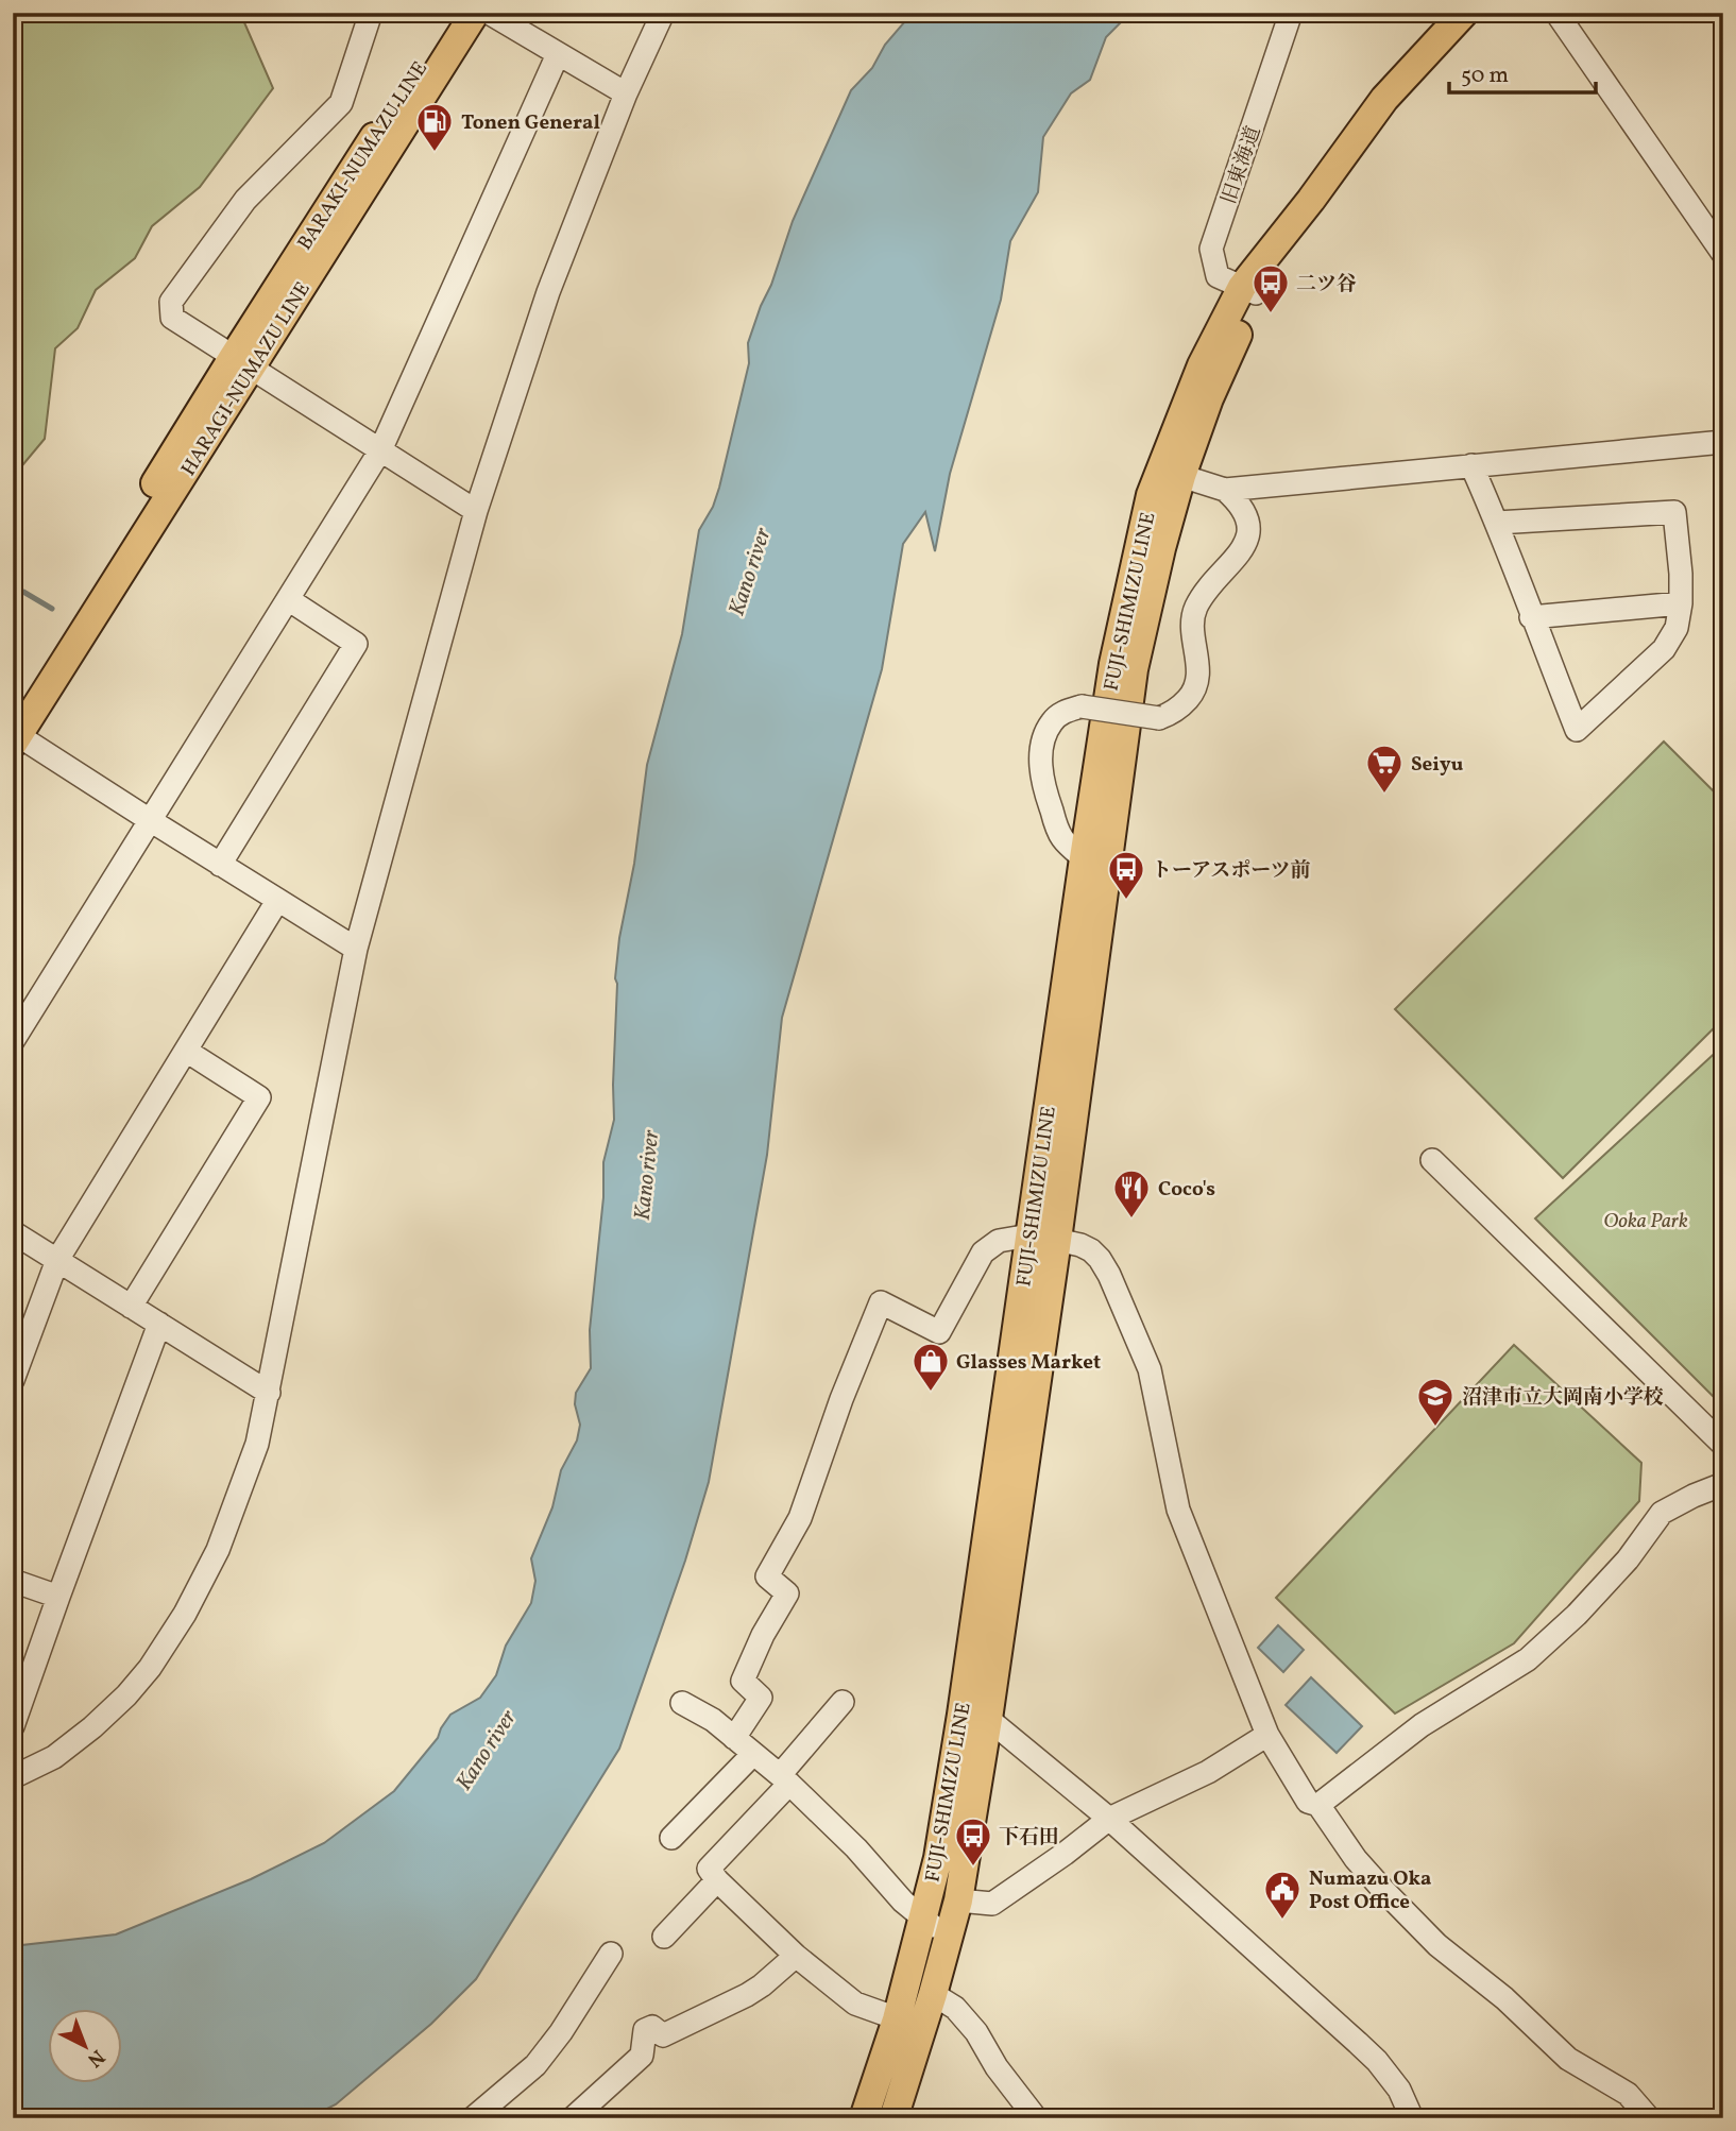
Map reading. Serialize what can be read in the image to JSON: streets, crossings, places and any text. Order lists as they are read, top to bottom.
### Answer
{
  "streets": {
    "main road": ["BARAKI-NUMAZU LINE", "HARAGI-NUMAZU LINE", "FUJI-SHIMIZU LINE"],
    "street": ["旧東海道"]
  },
  "crossings": [
    ["BARAKI-NUMAZU LINE", "HARAGI-NUMAZU LINE"],
    ["旧東海道", "FUJI-SHIMIZU LINE"]
  ],
  "water": ["Kano river"],
  "parks": ["Ooka Park"],
  "places": {
    "fuel station": ["Tonen General"],
    "bus stop": ["二ツ谷", "トーアスポーツ前", "下石田"],
    "supermarket": ["Seiyu"],
    "restaurant": ["Coco's"],
    "shop": ["Glasses Market"],
    "school or university": ["沼津市立大岡南小学校"],
    "public building": ["Numazu Oka Post Office"]
  },
  "scale_bar": "50 m",
  "north": "bottom right"
}
